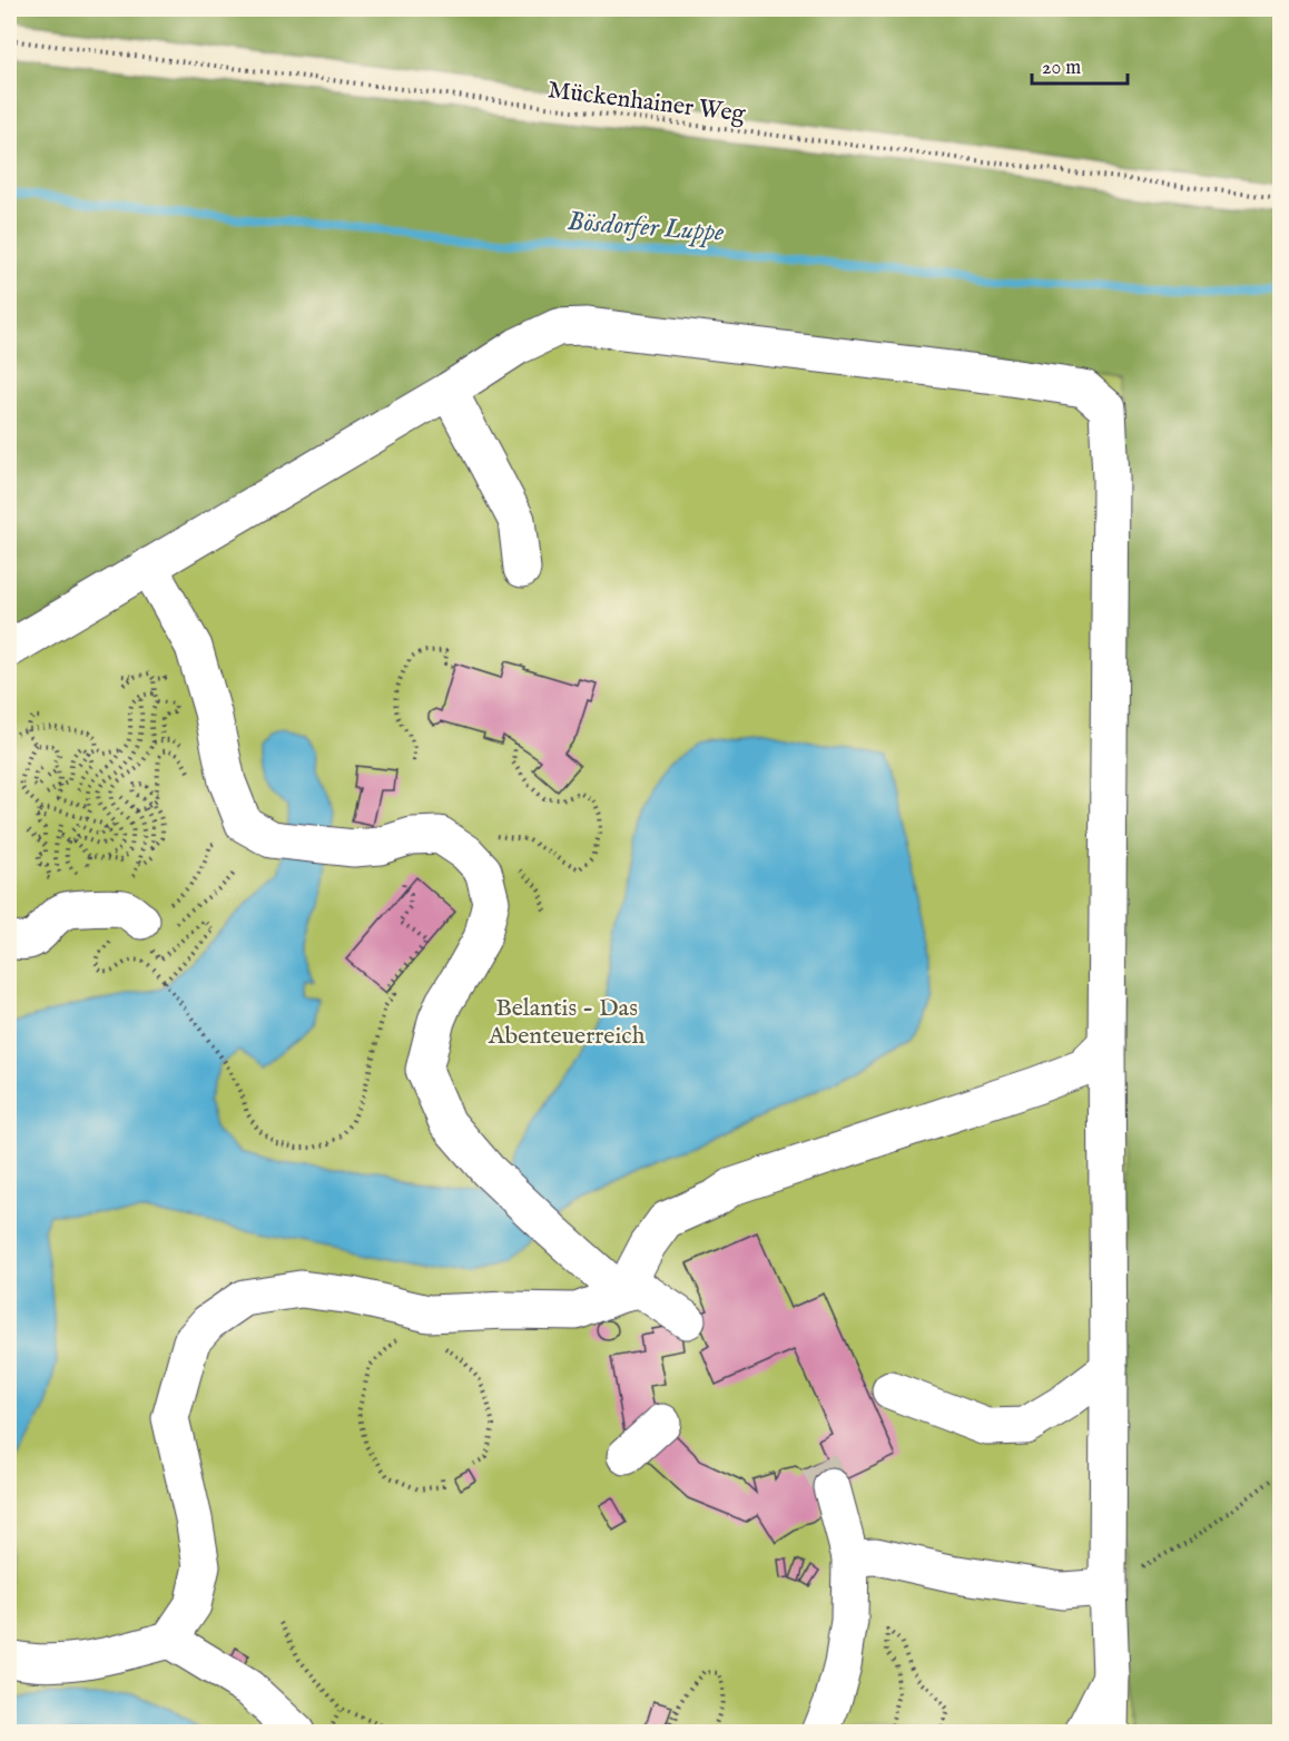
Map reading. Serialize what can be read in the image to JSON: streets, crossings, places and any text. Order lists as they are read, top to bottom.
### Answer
{
  "streets": {
    "path": ["Mückenhainer Weg"]
  },
  "water": ["Bösdorfer Luppe"],
  "parks": ["Belantis - Das Abenteuerreich"],
  "scale_bar": "20 m"
}
